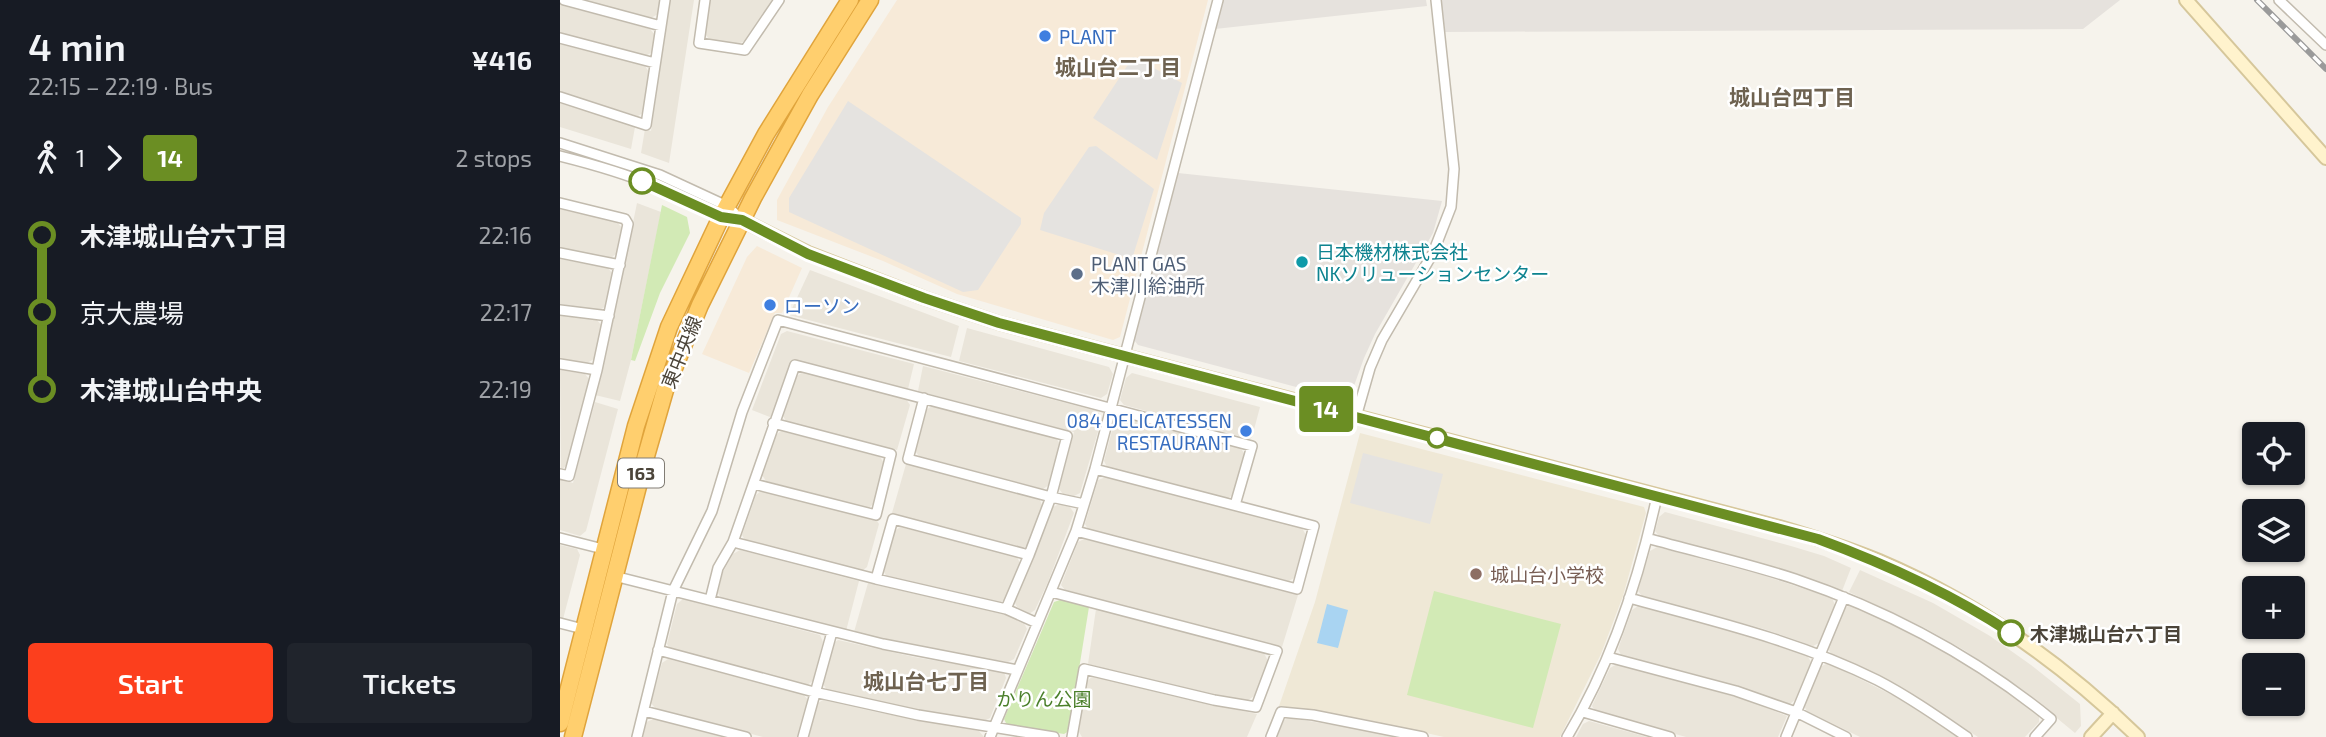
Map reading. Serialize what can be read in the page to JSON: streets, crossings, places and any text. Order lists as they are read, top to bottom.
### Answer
{
  "streets": {
    "highway": ["東中央線", "163"]
  },
  "districts": ["城山台二丁目", "城山台四丁目", "城山台七丁目"],
  "parks": ["かりん公園"],
  "places": [
    "PLANT",
    "日本機材株式会社 NKソリューションセンター",
    "PLANT GAS 木津川給油所",
    "ローソン",
    "084 DELICATESSEN RESTAURANT",
    "城山台小学校",
    "木津城山台六丁目"
  ],
  "lines": ["bus line 14"],
  "page": {
    "heading": ["4 min", "22:15 – 22:19 · Bus", "¥416"],
    "on_map": "14",
    "legs": ["1", "14", "2 stops"],
    "list": [
      {
        "name": "木津城山台六丁目",
        "value": "22:16"
      },
      {
        "name": "京大農場",
        "value": "22:17"
      },
      {
        "name": "木津城山台中央",
        "value": "22:19"
      }
    ],
    "map_buttons": ["+", "−"],
    "buttons": ["Start", "Tickets"]
  }
}
